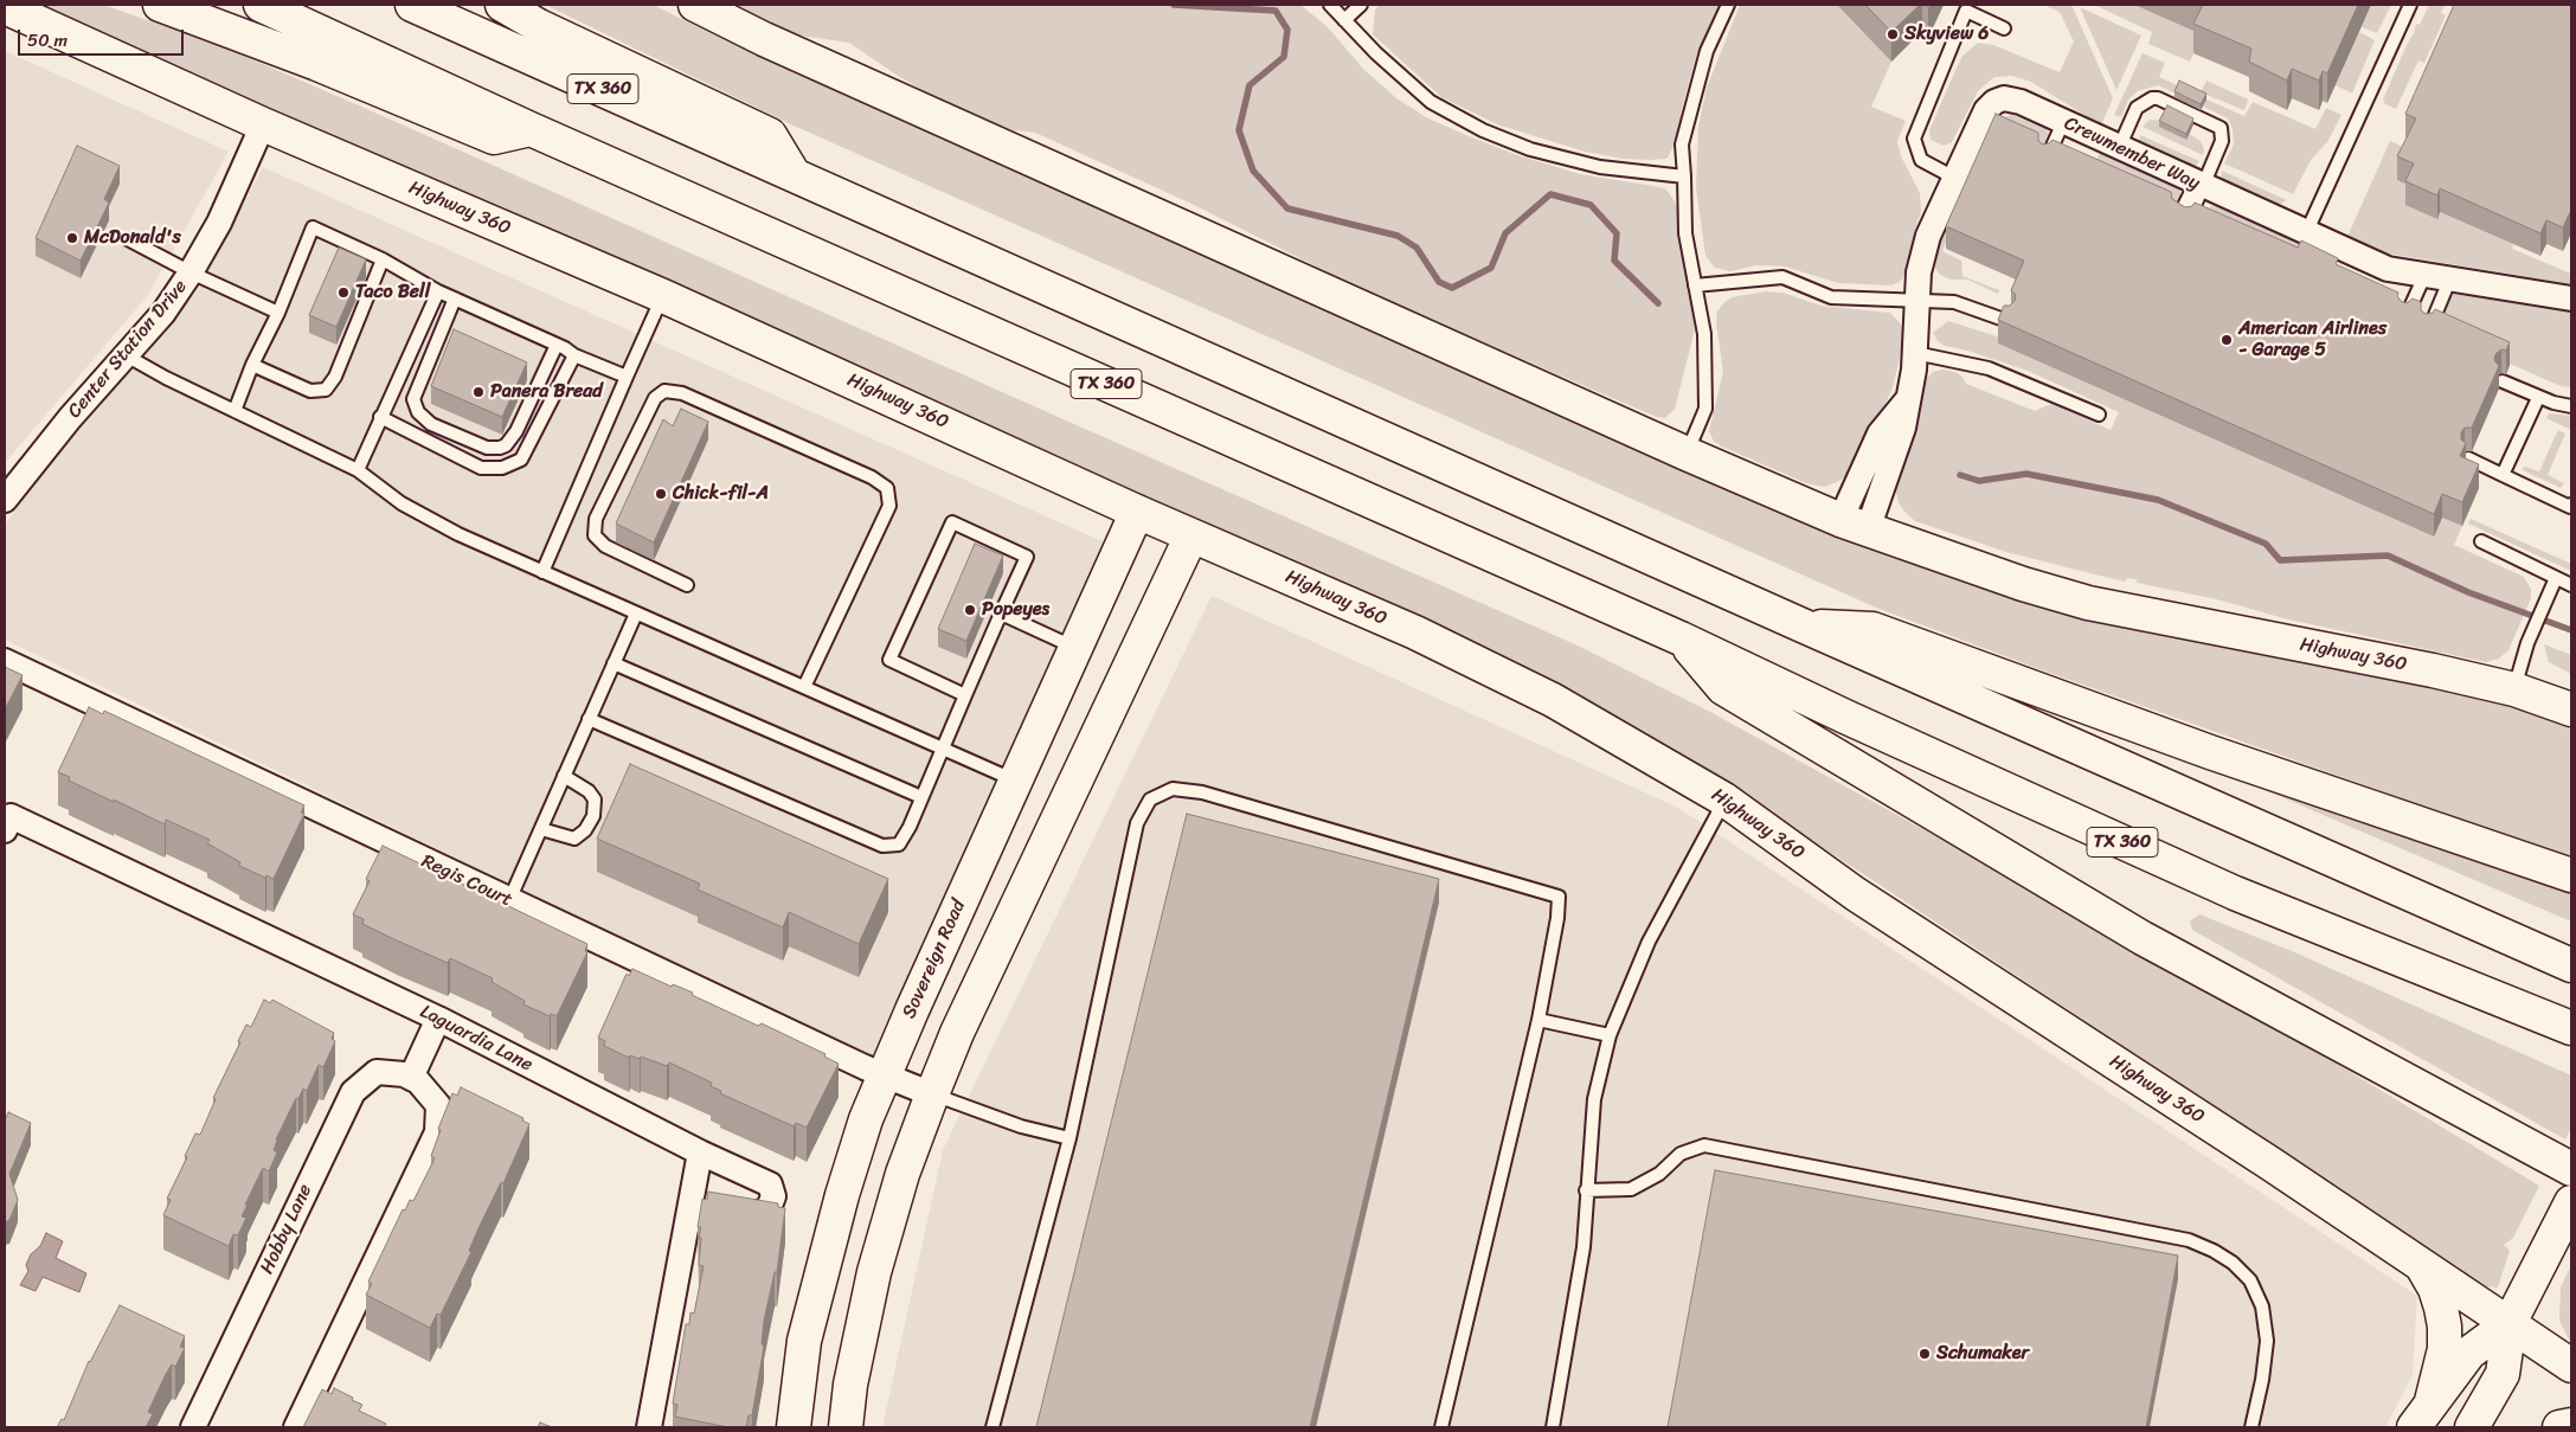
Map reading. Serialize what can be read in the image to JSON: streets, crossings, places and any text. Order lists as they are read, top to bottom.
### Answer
{
  "streets": {
    "main road": ["TX 360", "Highway 360", "Sovereign Road"],
    "street": [
      "Crewmember Way",
      "Center Station Drive",
      "Regis Court",
      "Laguardia Lane",
      "Hobby Lane"
    ]
  },
  "crossings": [
    ["Crewmember Way", "Highway 360"],
    ["Highway 360", "Center Station Drive"],
    ["Highway 360", "Sovereign Road"],
    ["Regis Court", "Sovereign Road"]
  ],
  "places": [
    "Skyview 6",
    "McDonald's",
    "Taco Bell",
    "American Airlines - Garage 5",
    "Panera Bread",
    "Chick-fil-A",
    "Popeyes",
    "Schumaker"
  ],
  "scale_bar": "50 m"
}
